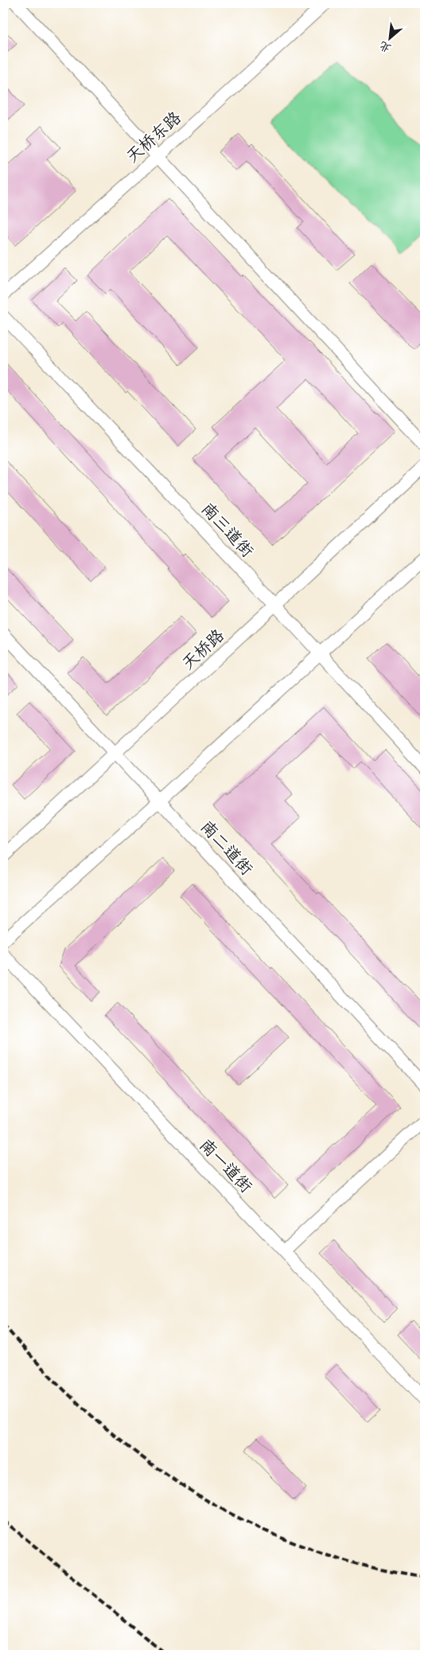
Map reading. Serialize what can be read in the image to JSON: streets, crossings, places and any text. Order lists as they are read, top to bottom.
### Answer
{
  "streets": {
    "street": [
      "天桥东路",
      "南三道街",
      "天桥路",
      "南二道街",
      "南一道街"
    ]
  },
  "crossings": [
    ["南三道街", "天桥路"],
    ["天桥路", "南二道街"]
  ],
  "north": "bottom left"
}
